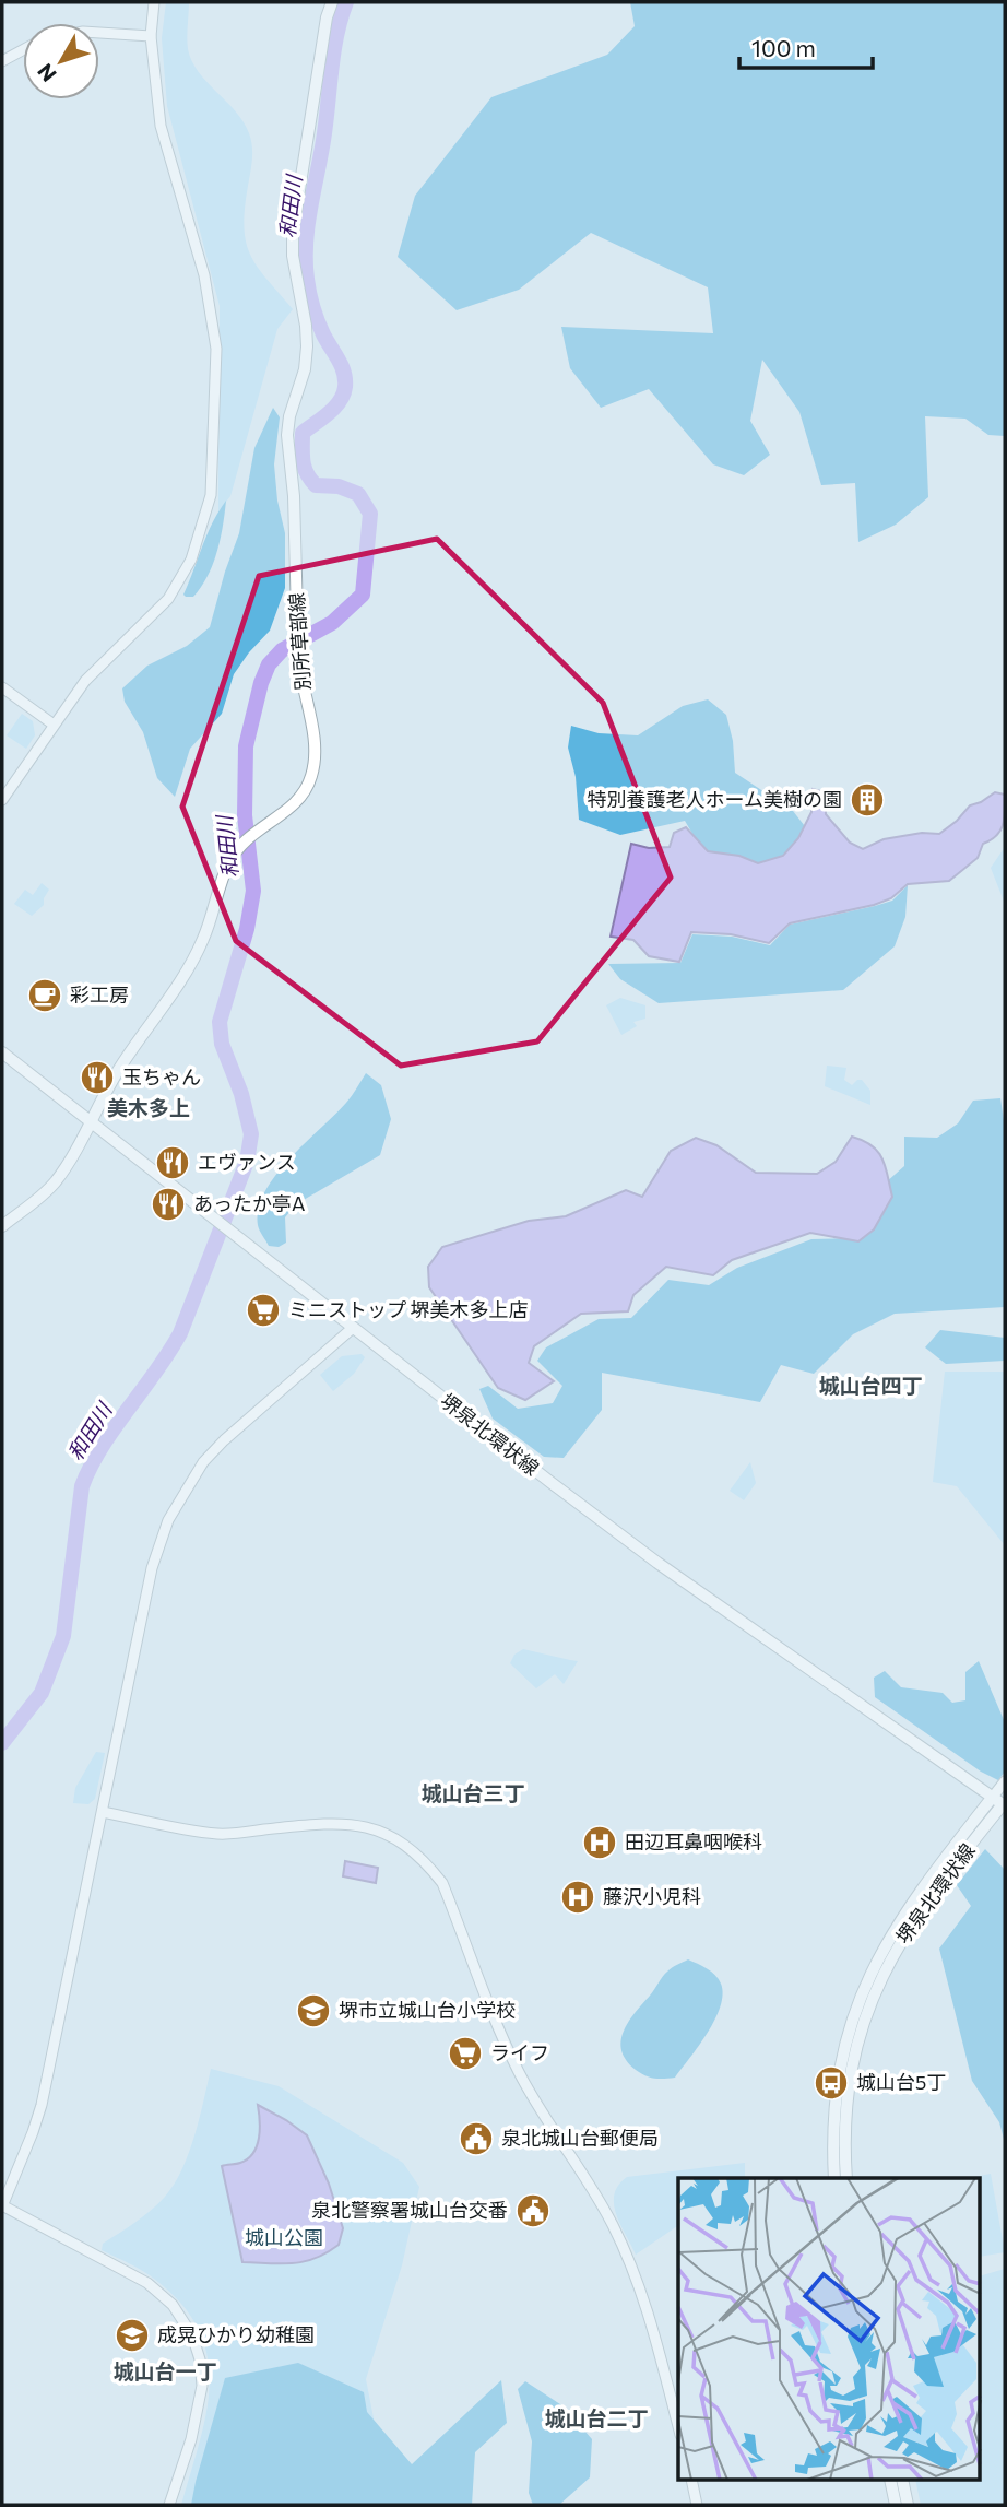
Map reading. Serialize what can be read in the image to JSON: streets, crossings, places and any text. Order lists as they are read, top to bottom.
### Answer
{
  "streets": {
    "main road": ["別所草部線", "堺泉北環状線"]
  },
  "crossings": [
    ["別所草部線", "堺泉北環状線"]
  ],
  "districts": [
    "美木多上",
    "城山台四丁",
    "城山台三丁",
    "城山台一丁",
    "城山台二丁"
  ],
  "water": ["和田川"],
  "parks": ["城山公園"],
  "places": {
    "building": ["特別養護老人ホーム美樹の園"],
    "cafe": ["彩工房"],
    "restaurant": ["玉ちゃん", "エヴァンス", "あったか亭A"],
    "supermarket": ["ミニストップ 堺美木多上店", "ライフ"],
    "hospital": ["田辺耳鼻咽喉科", "藤沢小児科"],
    "school or university": ["堺市立城山台小学校", "成晃ひかり幼稚園"],
    "bus stop": ["城山台5丁"],
    "public building": ["泉北城山台郵便局", "泉北警察署城山台交番"]
  },
  "scale_bar": "100 m",
  "north": "bottom left"
}
